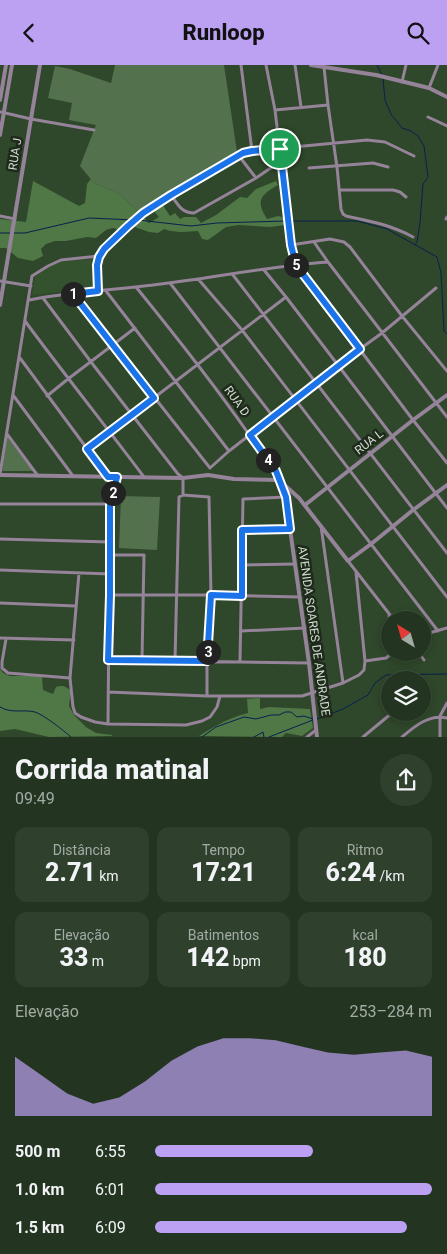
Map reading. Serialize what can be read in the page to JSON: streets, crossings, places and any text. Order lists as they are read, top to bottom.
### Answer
{
  "streets": {
    "street": [
      "RUA J",
      "RUA D",
      "RUA L",
      "AVENIDA SOARES DE ANDRADE"
    ]
  },
  "crossings": [
    ["RUA D", "RUA L"],
    ["RUA D", "AVENIDA SOARES DE ANDRADE"]
  ],
  "north": "top left",
  "page": {
    "header": "Runloop",
    "pins": [
      "5",
      "1",
      "4",
      "2",
      "3"
    ],
    "heading": ["Corrida matinal", "09:49"],
    "stats": [
      ["Distância", "2.71 km"],
      ["Tempo", "17:21"],
      ["Ritmo", "6:24 /km"],
      ["Elevação", "33 m"],
      ["Batimentos", "142 bpm"],
      ["kcal", "180"]
    ],
    "chart": ["Elevação", "253–284 m"],
    "list": [
      {
        "name": "500 m",
        "note": "6:55"
      },
      {
        "name": "1.0 km",
        "note": "6:01"
      },
      {
        "name": "1.5 km",
        "note": "6:09"
      }
    ]
  }
}
